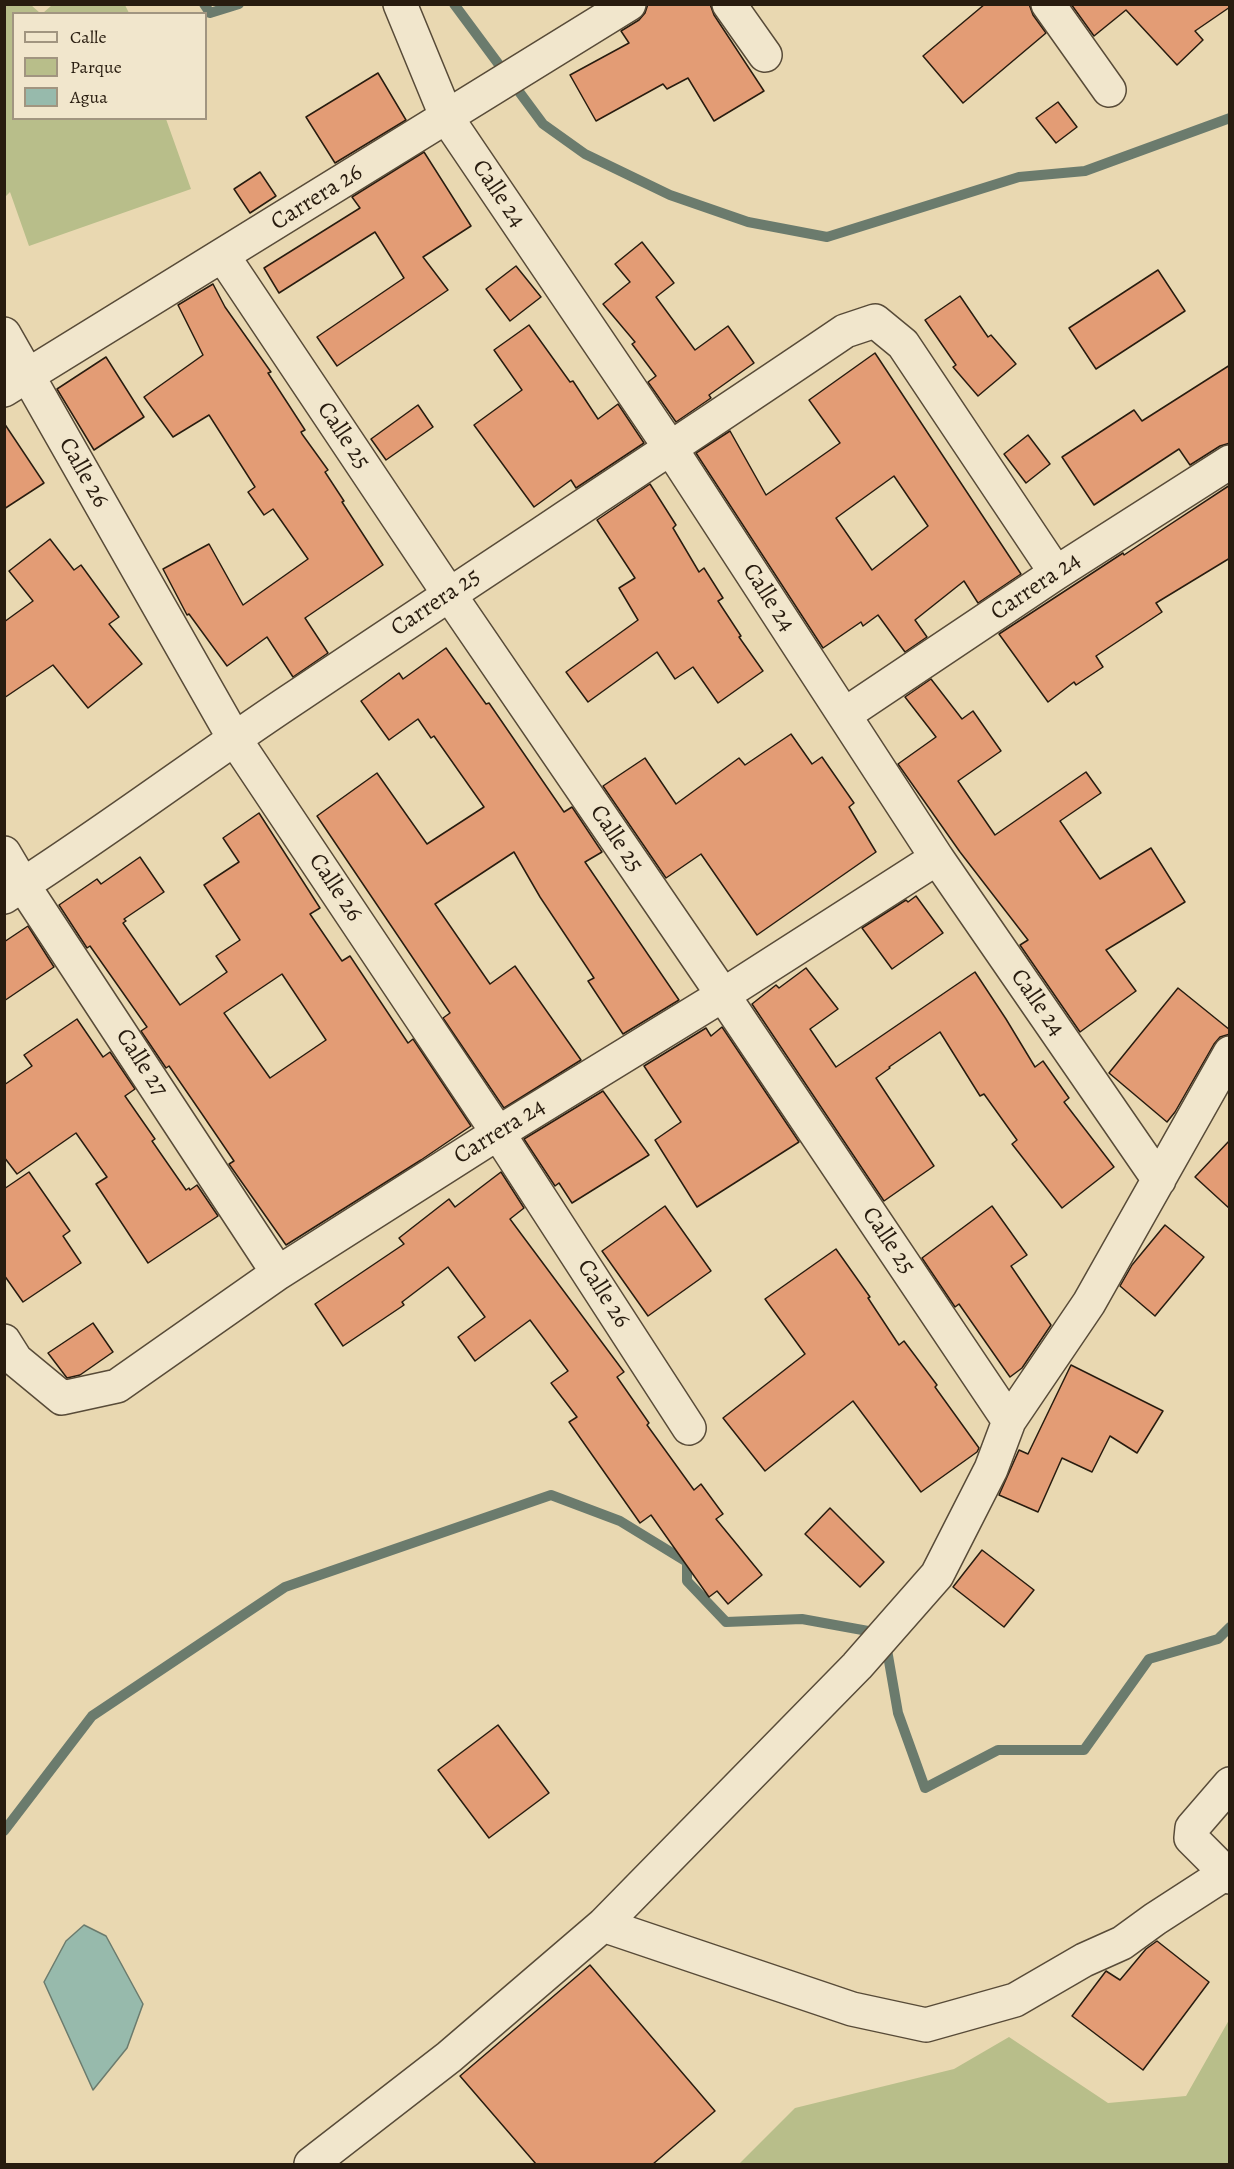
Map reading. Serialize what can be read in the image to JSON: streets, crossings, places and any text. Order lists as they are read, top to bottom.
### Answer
{
  "streets": {
    "street": [
      "Calle 24",
      "Carrera 26",
      "Calle 25",
      "Calle 26",
      "Carrera 24",
      "Carrera 25",
      "Calle 27"
    ]
  },
  "crossings": [
    ["Calle 24", "Carrera 26"],
    ["Calle 24", "Carrera 24"],
    ["Calle 24", "Carrera 25"],
    ["Carrera 26", "Calle 25"],
    ["Carrera 26", "Calle 26"],
    ["Calle 25", "Carrera 24"],
    ["Calle 25", "Carrera 25"],
    ["Calle 26", "Carrera 24"],
    ["Calle 26", "Carrera 25"],
    ["Carrera 24", "Carrera 25"],
    ["Carrera 24", "Calle 27"],
    ["Carrera 25", "Calle 27"]
  ],
  "legend": ["Calle", "Parque", "Agua"]
}
